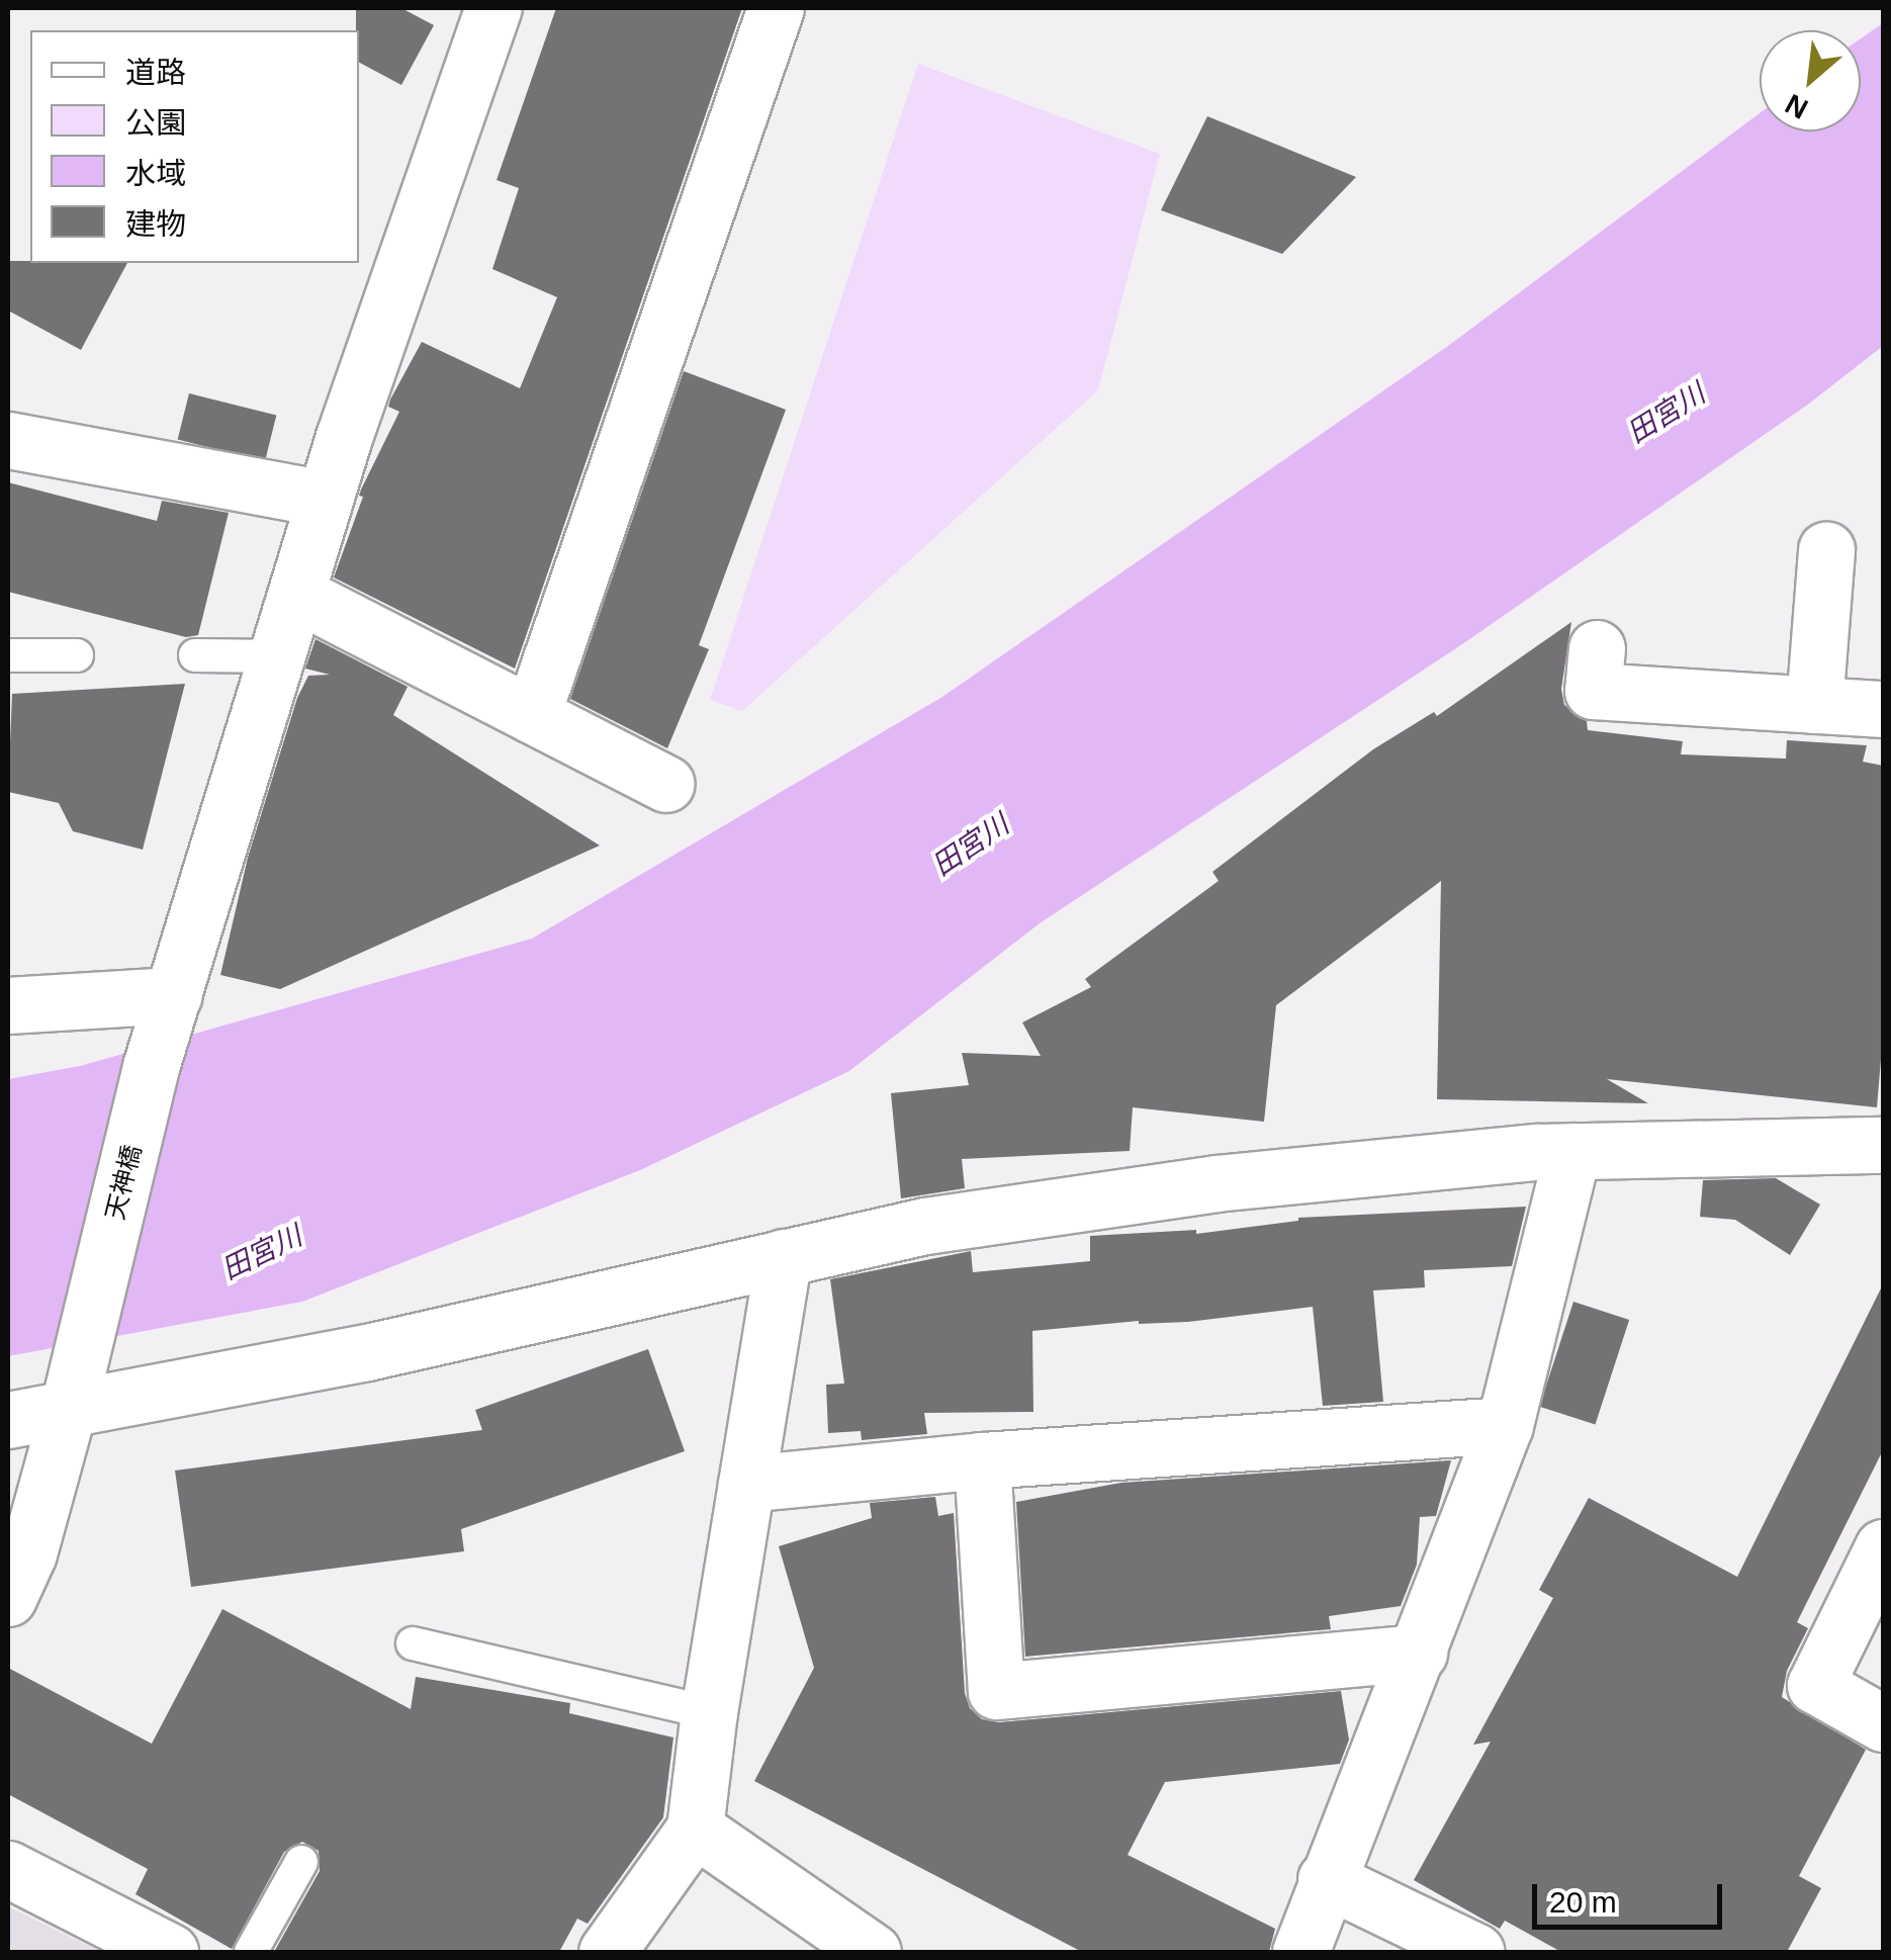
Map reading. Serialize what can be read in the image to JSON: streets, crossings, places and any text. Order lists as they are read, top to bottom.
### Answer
{
  "streets": {
    "street": ["天神橋"]
  },
  "water": ["田宮川"],
  "legend": [
    "道路",
    "公園",
    "水域",
    "建物"
  ],
  "scale_bar": "20 m",
  "north": "bottom left"
}
